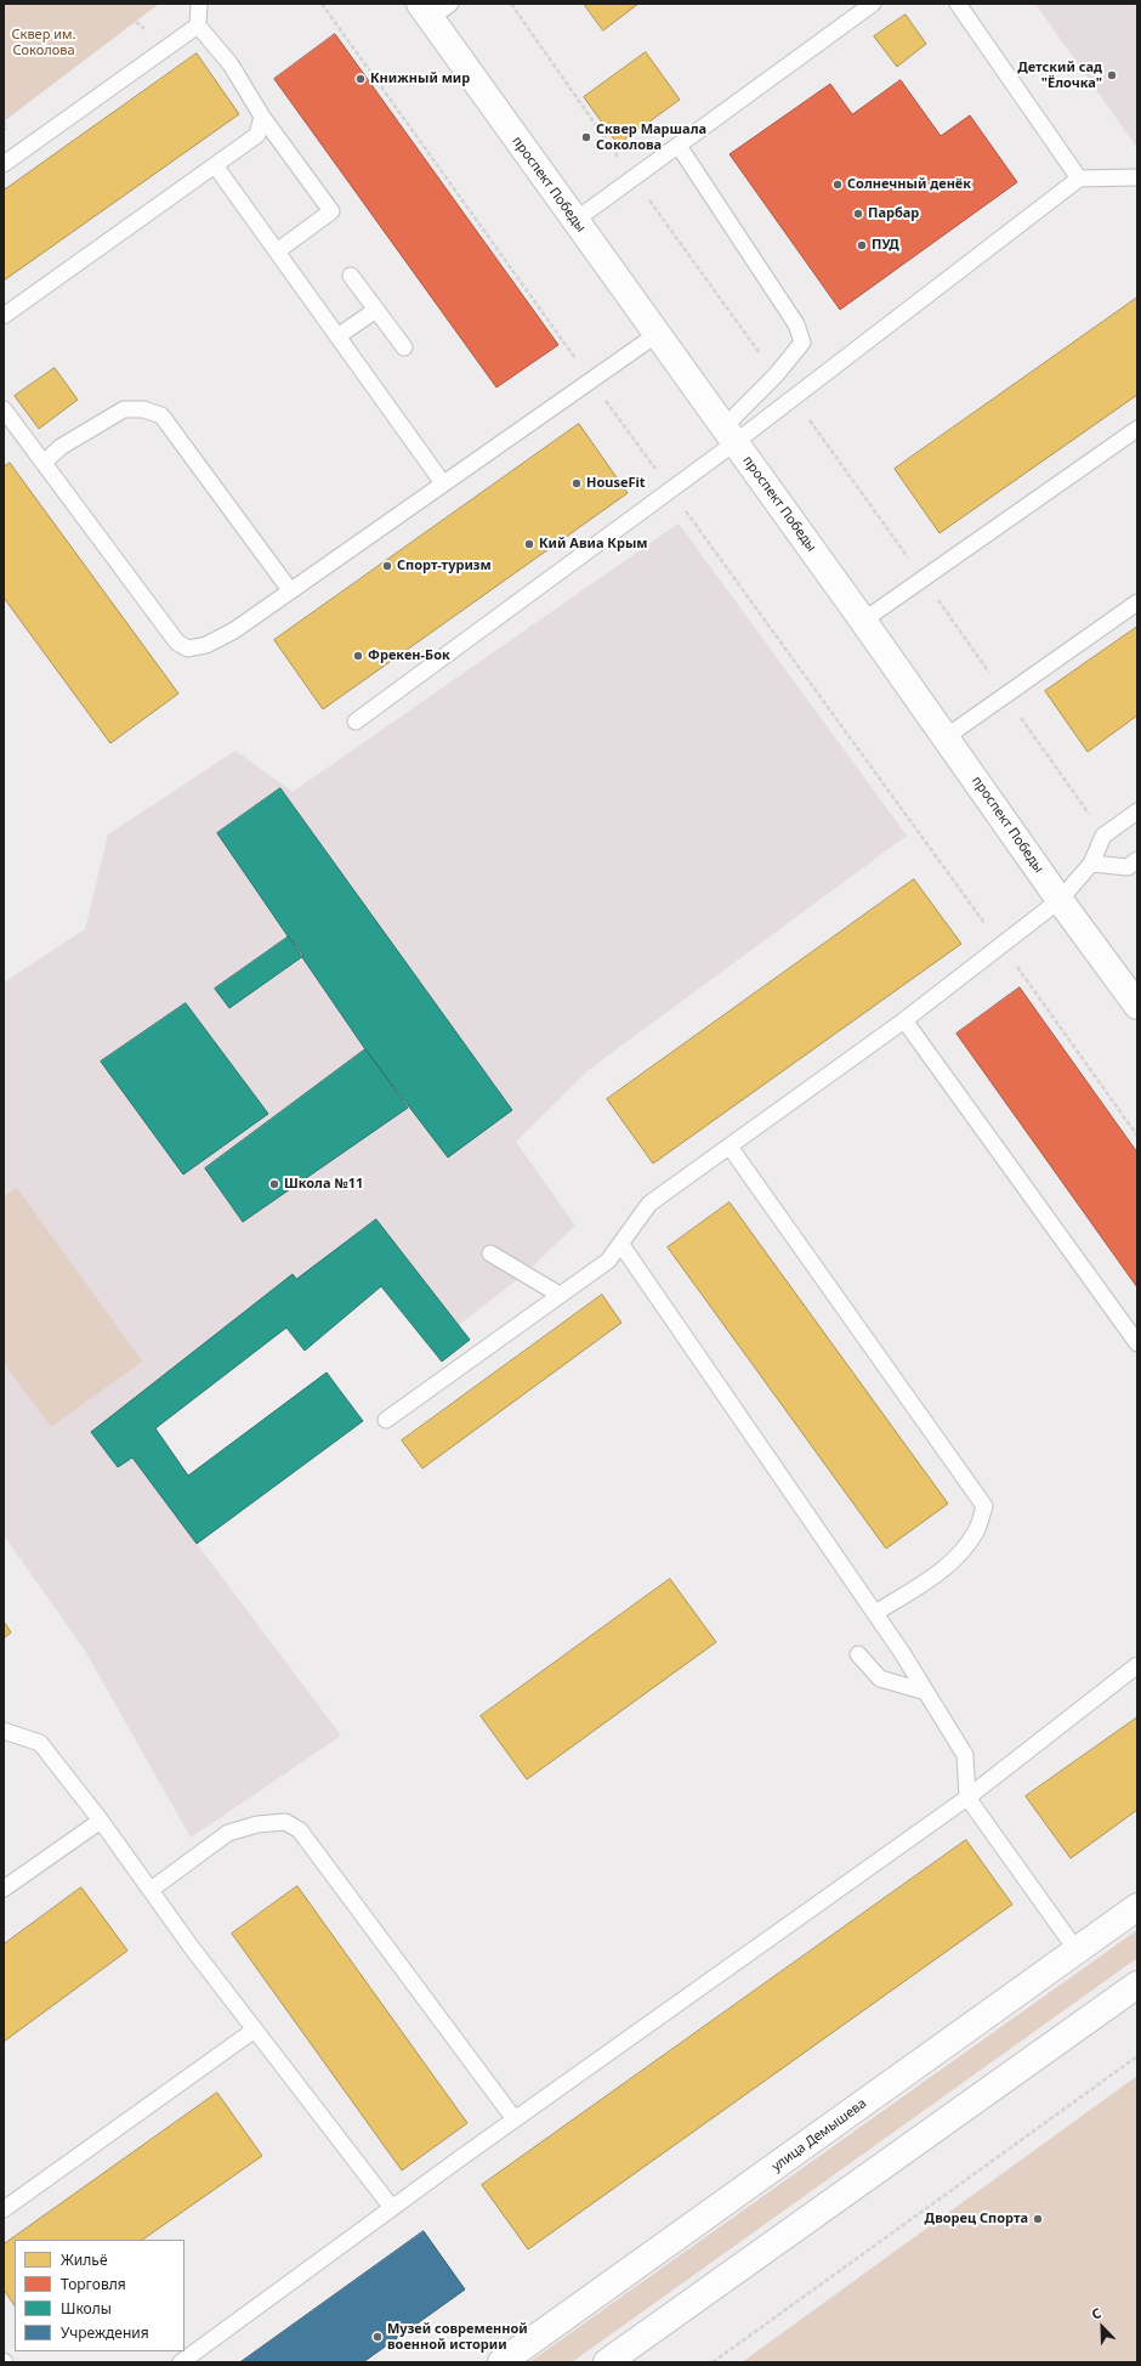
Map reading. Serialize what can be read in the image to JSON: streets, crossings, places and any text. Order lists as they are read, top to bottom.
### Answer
{
  "streets": {
    "street": ["проспект Победы", "улица Демышева"]
  },
  "parks": ["Сквер им. Соколова"],
  "places": [
    "Детский сад \"Ёлочка\"",
    "Книжный мир",
    "Сквер Маршала Соколова",
    "Солнечный денёк",
    "Парбар",
    "ПУД",
    "HouseFit",
    "Кий Авиа Крым",
    "Спорт-туризм",
    "Фрекен-Бок",
    "Школа №11",
    "Дворец Спорта",
    "Музей современной военной истории"
  ],
  "legend": [
    "Жильё",
    "Торговля",
    "Школы",
    "Учреждения"
  ],
  "north": "top left"
}
